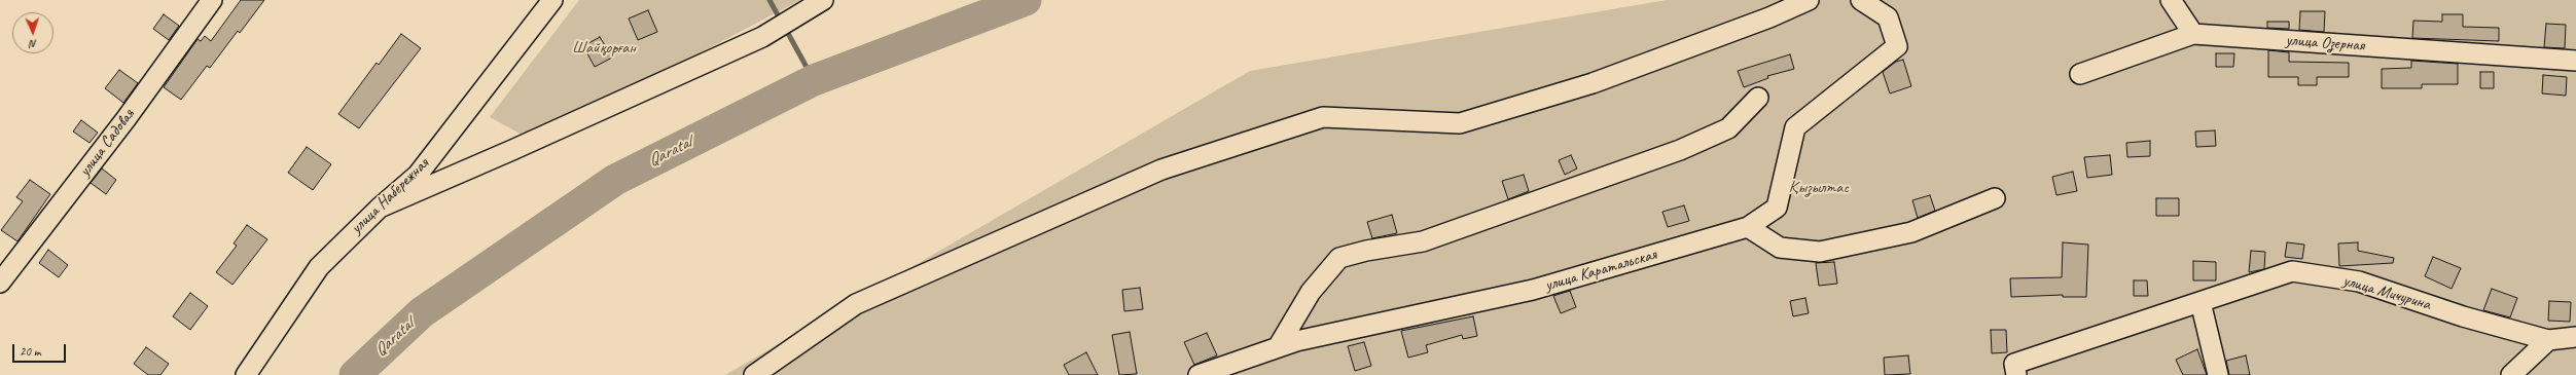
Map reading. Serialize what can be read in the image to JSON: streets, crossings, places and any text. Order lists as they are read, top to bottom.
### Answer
{
  "streets": {
    "street": [
      "улица Озерная",
      "улица Садовая",
      "улица Набережная",
      "улица Каратальская",
      "улица Мичурина"
    ]
  },
  "water": ["Qaratal"],
  "parks": ["Шайқорған", "Қызылтас"],
  "scale_bar": "20 m",
  "north": "bottom"
}
